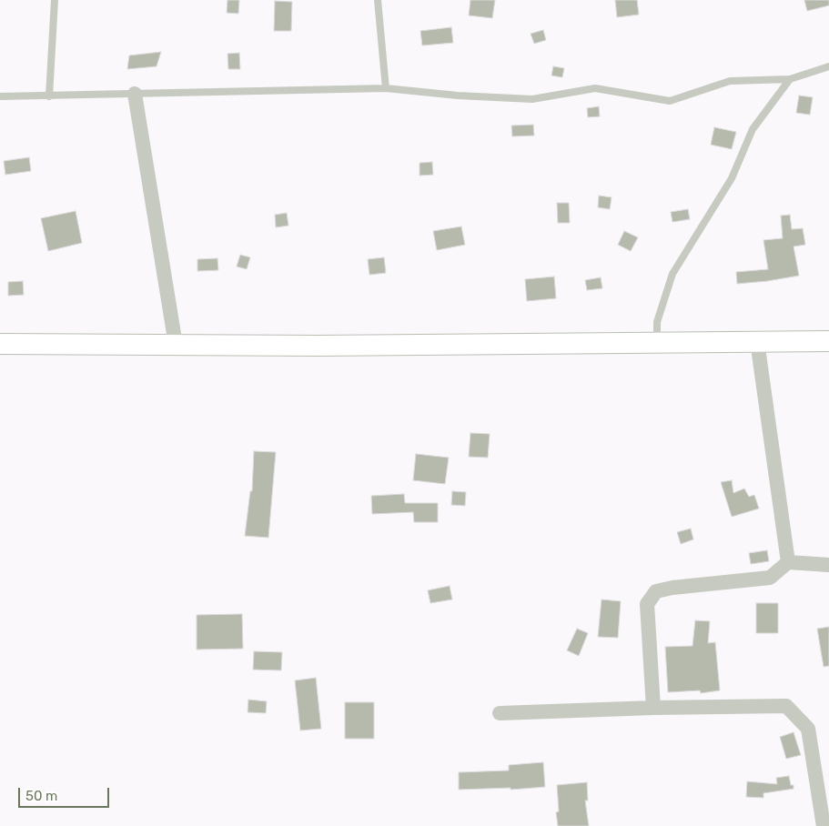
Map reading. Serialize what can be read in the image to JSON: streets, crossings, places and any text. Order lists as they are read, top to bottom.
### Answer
{
  "scale_bar": "50 m"
}
